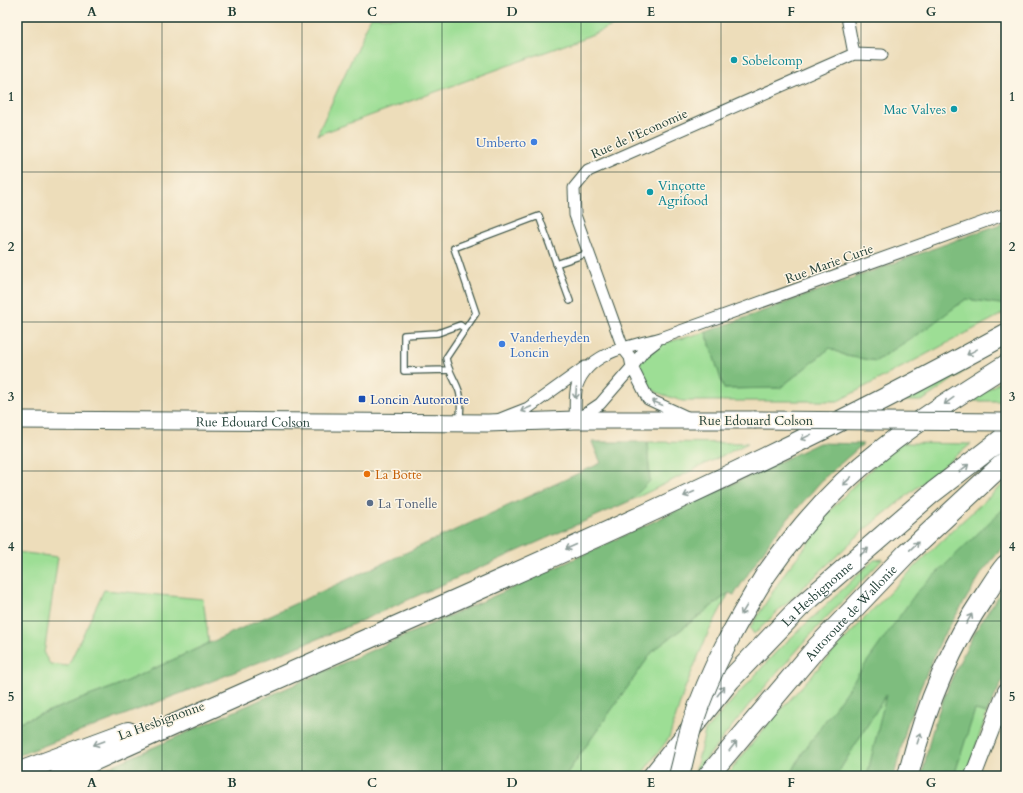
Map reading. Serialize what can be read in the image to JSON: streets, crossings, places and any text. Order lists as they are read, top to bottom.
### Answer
{
  "streets": {
    "highway": ["La Hesbignonne", "Autoroute de Wallonie"],
    "main road": ["Rue Edouard Colson"],
    "street": ["Rue de l'Economie", "Rue Marie Curie"]
  },
  "crossings": [
    ["Rue de l'Economie", "Rue Edouard Colson"]
  ],
  "places": {
    "other": [
      "Sobelcomp",
      "Mac Valves",
      "Umberto",
      "Vinçotte Agrifood",
      "Vanderheyden Loncin",
      "La Botte",
      "La Tonelle"
    ],
    "transit": ["Loncin Autoroute"]
  },
  "grid": {
    "columns": [
      "A",
      "B",
      "C",
      "D",
      "E",
      "F",
      "G"
    ],
    "rows": [
      "1",
      "2",
      "3",
      "4",
      "5"
    ]
  }
}
